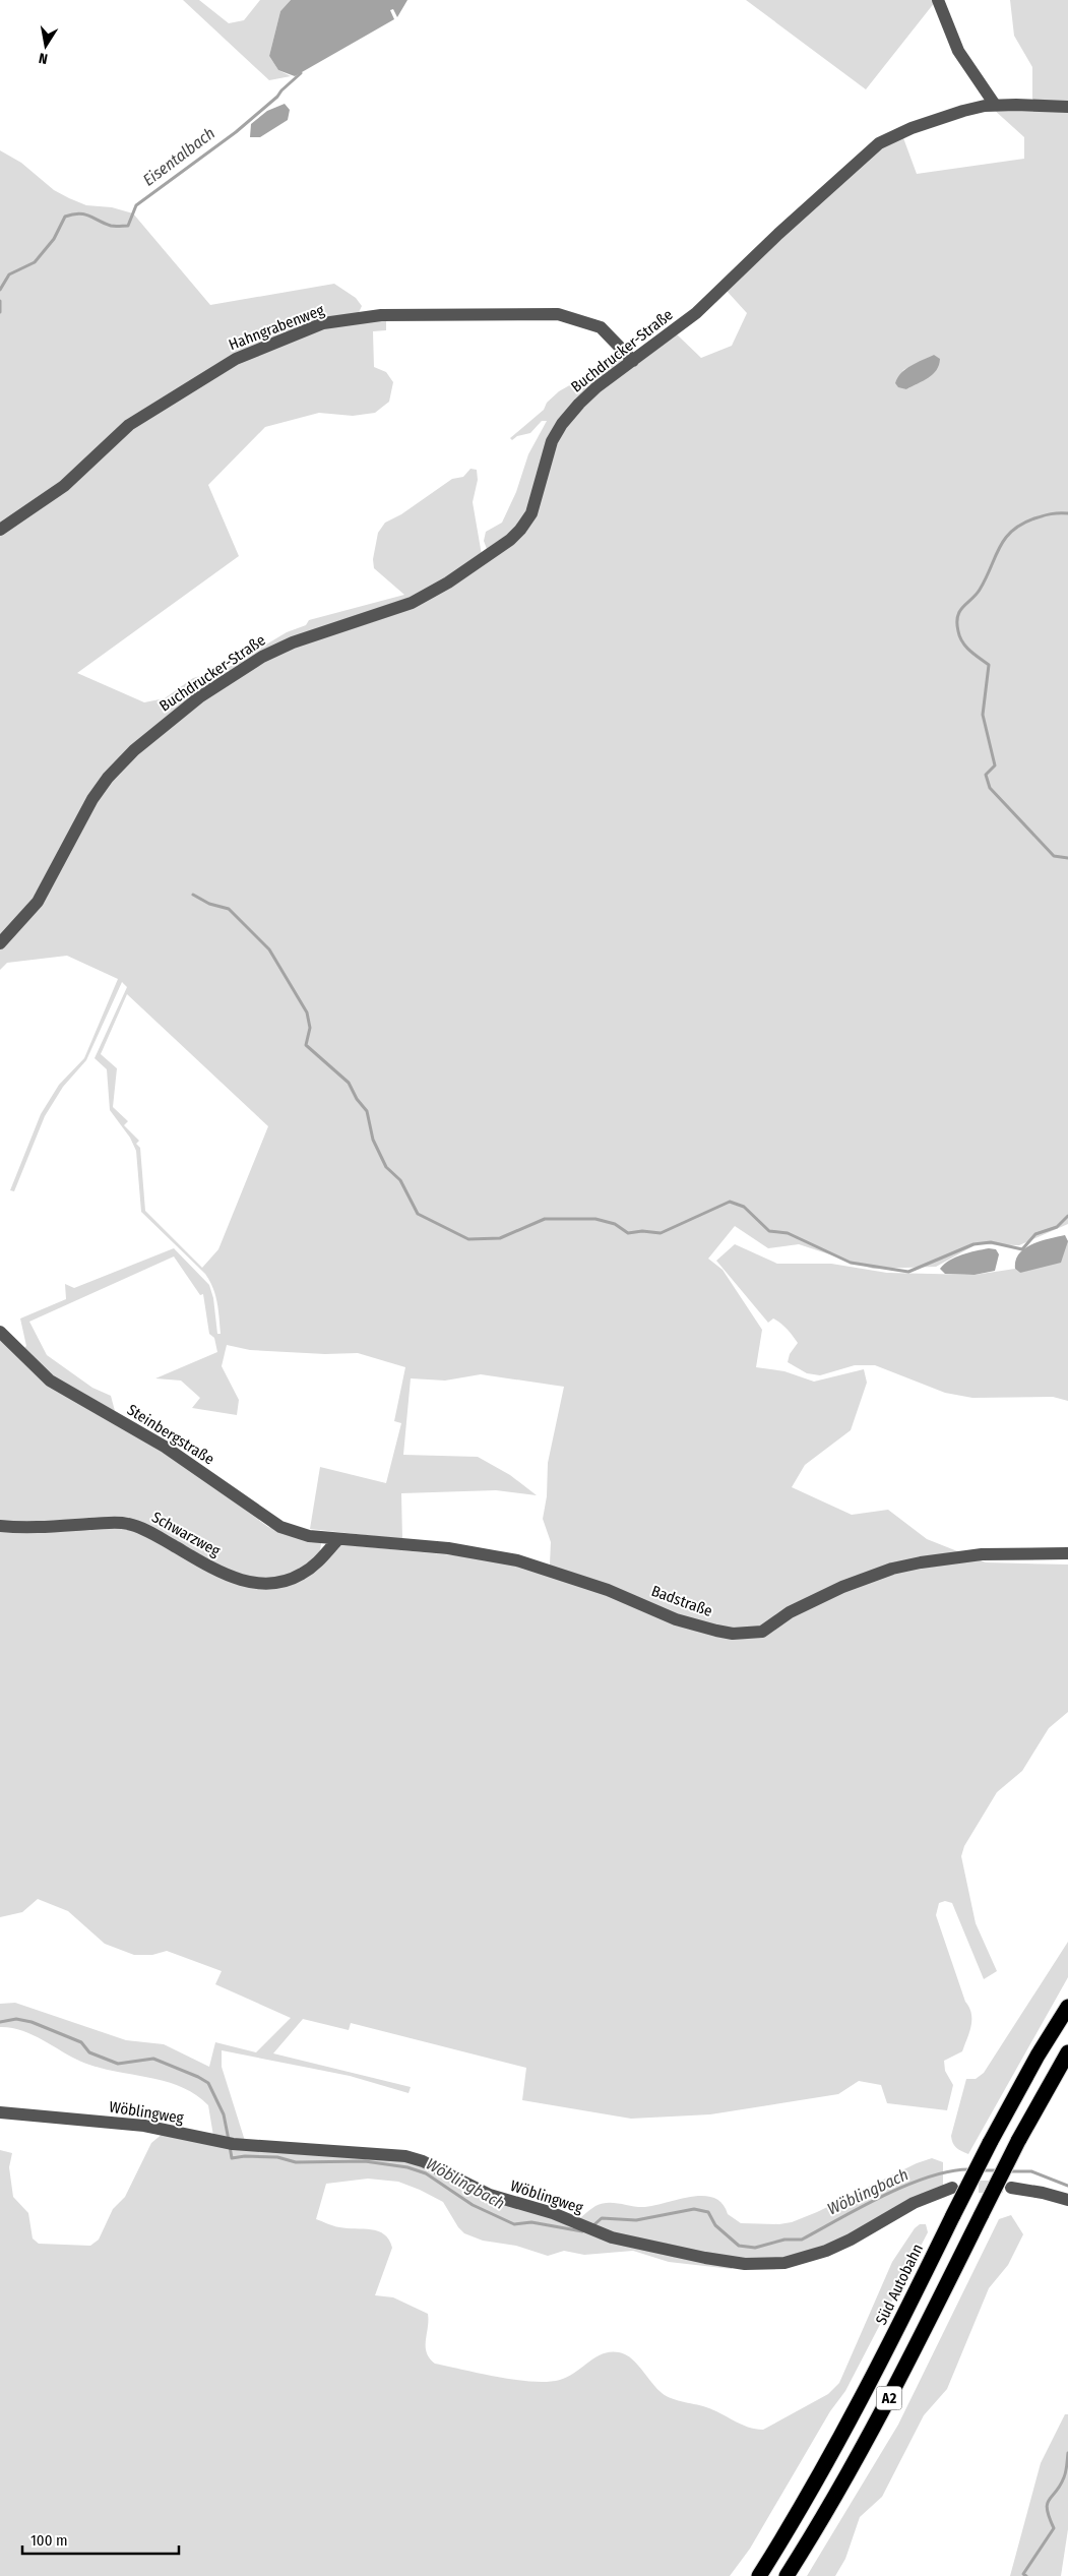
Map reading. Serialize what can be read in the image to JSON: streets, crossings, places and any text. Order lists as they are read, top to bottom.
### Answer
{
  "streets": {
    "highway": ["Süd Autobahn", "A2"],
    "street": [
      "Hahngrabenweg",
      "Buchdrucker-Straße",
      "Steinbergstraße",
      "Schwarzweg",
      "Badstraße",
      "Wöblingweg"
    ]
  },
  "crossings": [
    ["Hahngrabenweg", "Buchdrucker-Straße"],
    ["Steinbergstraße", "Schwarzweg"],
    ["Steinbergstraße", "Badstraße"],
    ["Schwarzweg", "Badstraße"]
  ],
  "water": ["Eisentalbach", "Wöblingbach"],
  "scale_bar": "100 m",
  "north": "bottom"
}
